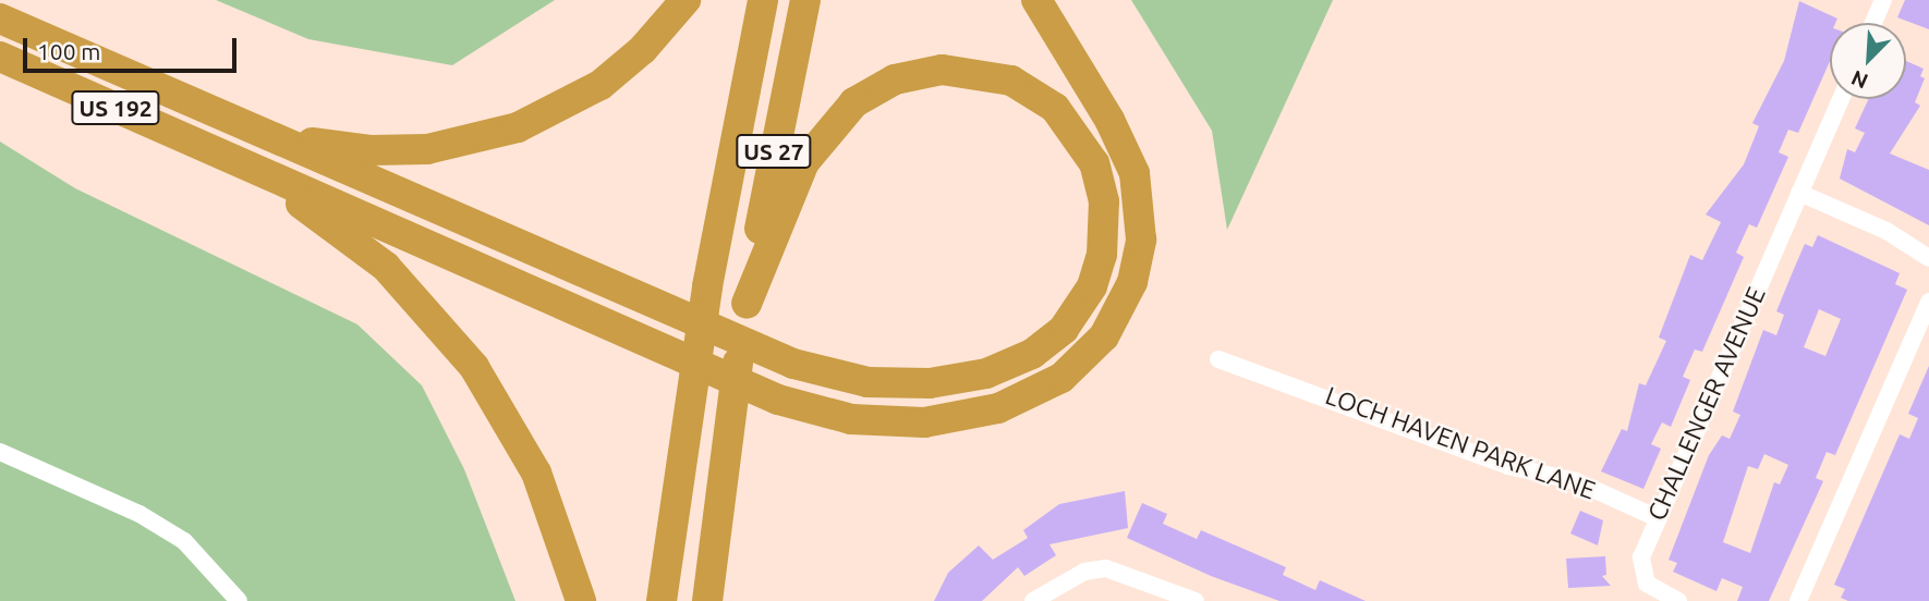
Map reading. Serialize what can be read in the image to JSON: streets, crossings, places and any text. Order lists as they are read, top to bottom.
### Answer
{
  "streets": {
    "highway": ["US 192", "US 27"],
    "street": ["CHALLENGER AVENUE", "LOCH HAVEN PARK LANE"]
  },
  "crossings": [
    ["CHALLENGER AVENUE", "LOCH HAVEN PARK LANE"]
  ],
  "scale_bar": "100 m",
  "north": "bottom left"
}
